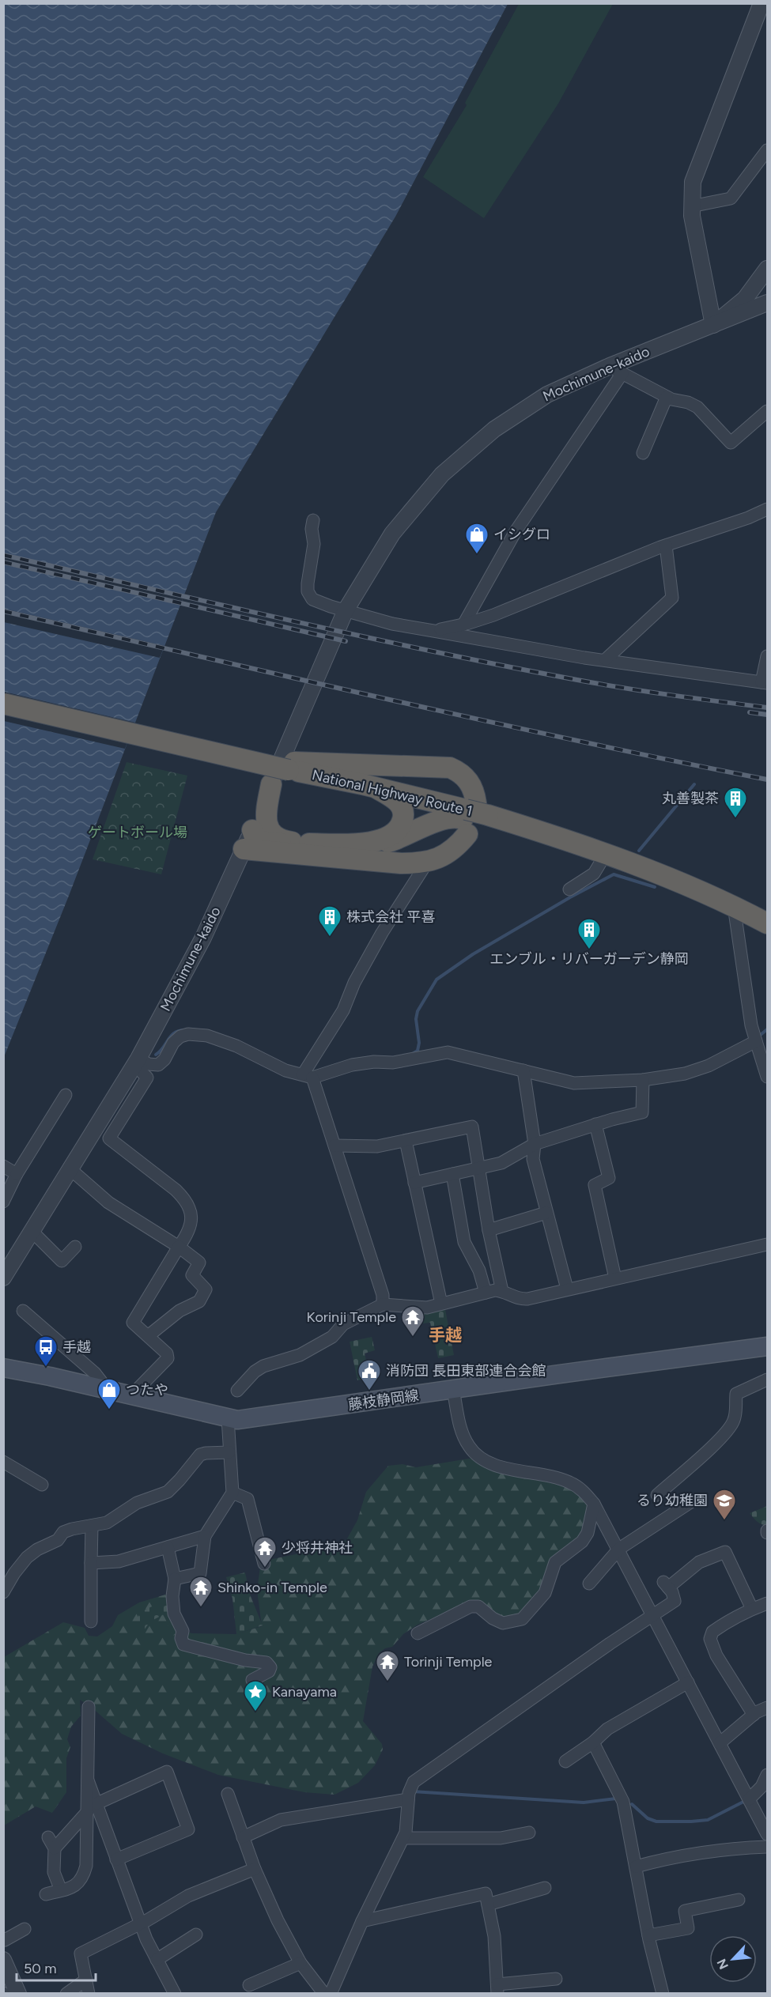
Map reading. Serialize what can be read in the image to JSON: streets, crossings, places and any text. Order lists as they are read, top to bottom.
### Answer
{
  "streets": {
    "highway": ["National Highway Route 1"],
    "main road": ["藤枝静岡線"],
    "street": ["Mochimune-kaido"]
  },
  "districts": ["手越"],
  "parks": ["ゲートボール場"],
  "places": {
    "shop": ["イシグロ", "つたや"],
    "building": ["丸善製茶", "株式会社 平喜", "エンブル・リバーガーデン静岡"],
    "temple": [
      "Korinji Temple",
      "少将井神社",
      "Shinko-in Temple",
      "Torinji Temple"
    ],
    "bus stop": ["手越"],
    "public building": ["消防団 長田東部連合会館"],
    "school or university": ["るり幼稚園"],
    "place": ["Kanayama"]
  },
  "scale_bar": "50 m",
  "north": "bottom left"
}
